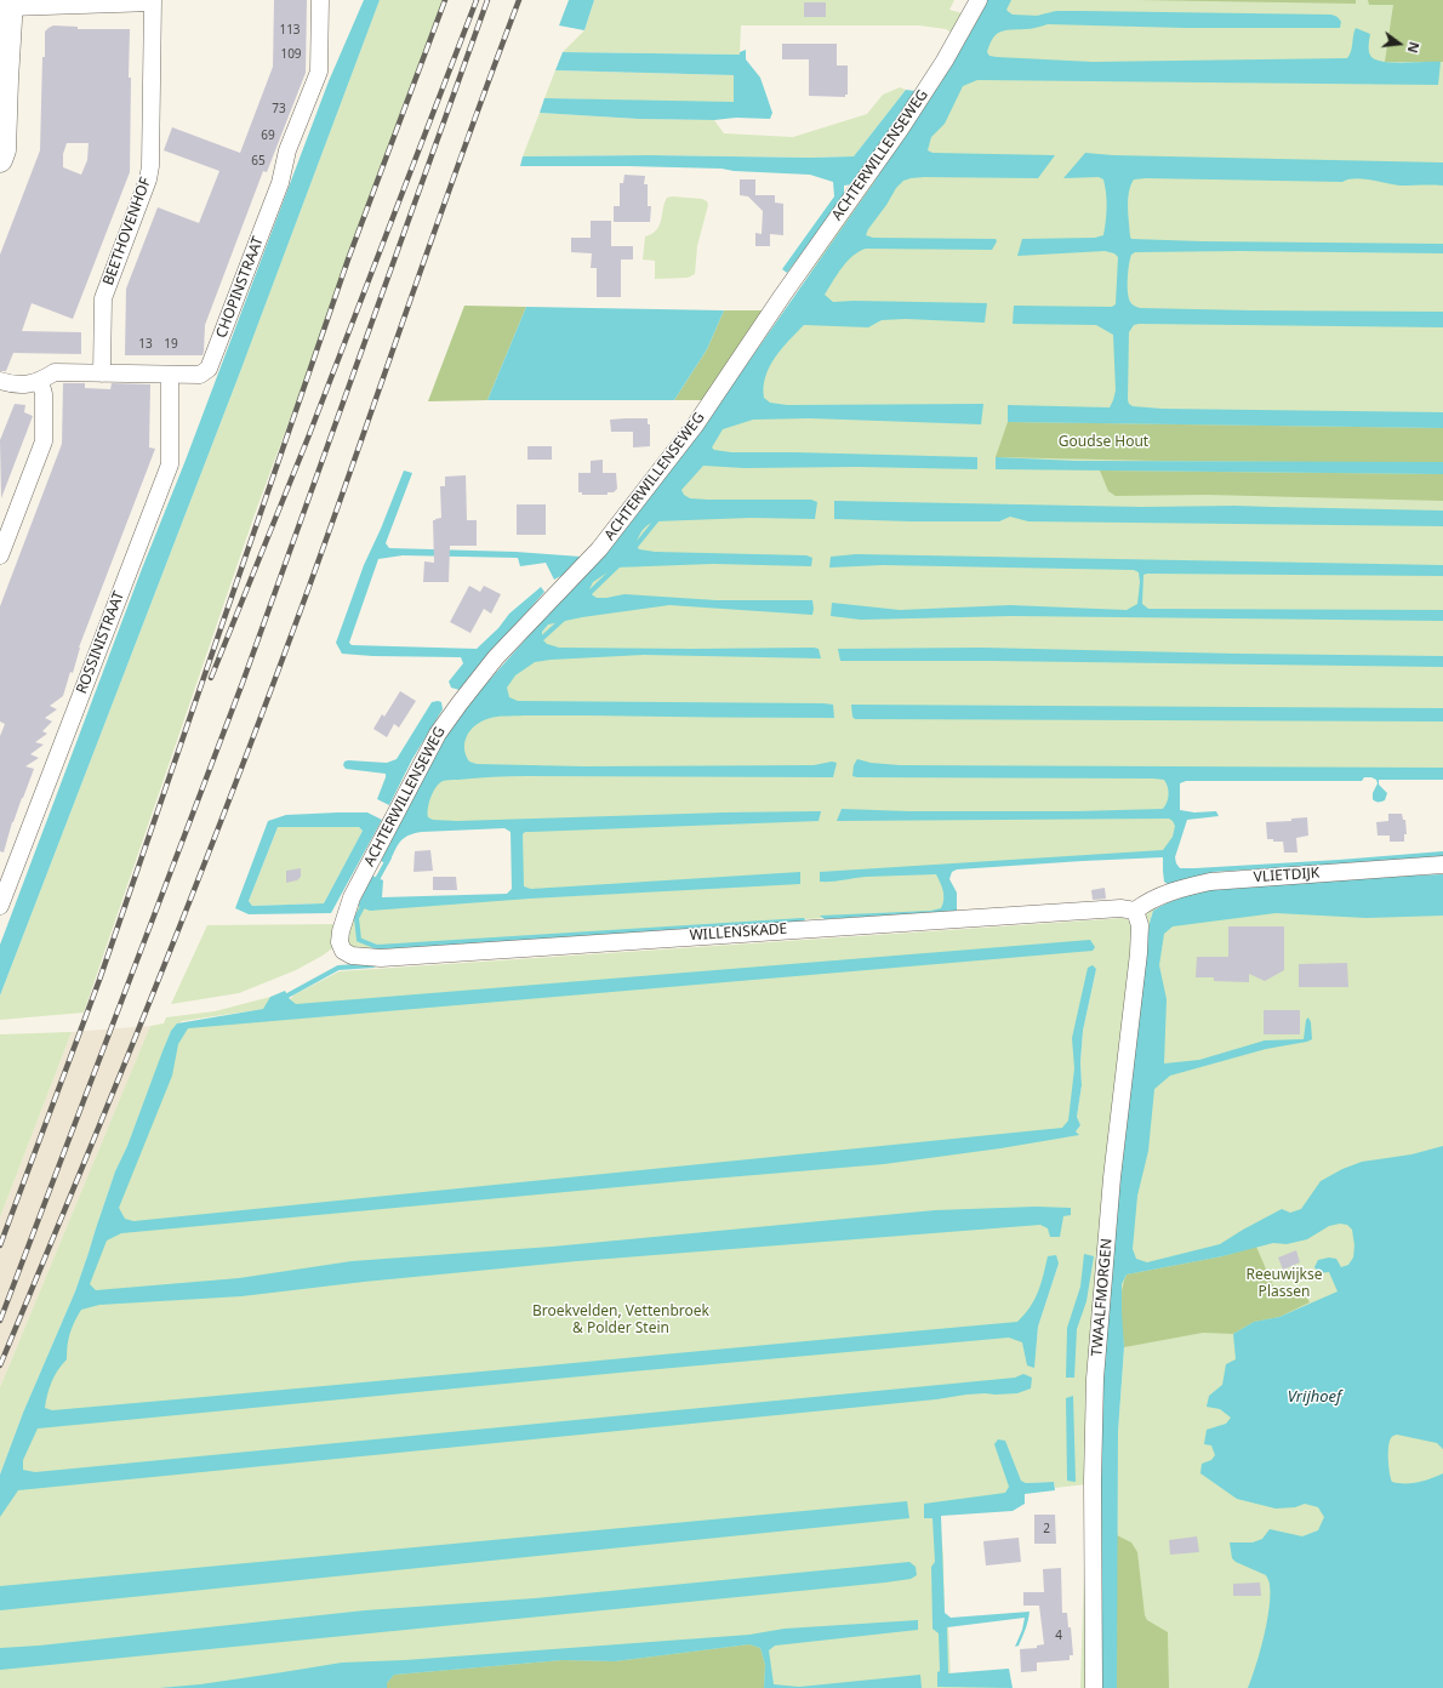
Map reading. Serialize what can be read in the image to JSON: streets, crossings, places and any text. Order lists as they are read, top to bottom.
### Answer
{
  "streets": {
    "street": [
      "ACHTERWILLENSEWEG",
      "BEETHOVENHOF",
      "CHOPINSTRAAT",
      "ROSSINISTRAAT",
      "VLIETDIJK",
      "WILLENSKADE",
      "TWAALFMORGEN"
    ]
  },
  "crossings": [
    ["ACHTERWILLENSEWEG", "WILLENSKADE"],
    ["BEETHOVENHOF", "CHOPINSTRAAT"],
    ["CHOPINSTRAAT", "ROSSINISTRAAT"],
    ["VLIETDIJK", "WILLENSKADE"],
    ["VLIETDIJK", "TWAALFMORGEN"],
    ["WILLENSKADE", "TWAALFMORGEN"]
  ],
  "water": ["Vrijhoef"],
  "parks": ["Goudse Hout", "Reeuwijkse Plassen", "Broekvelden, Vettenbroek & Polder Stein"],
  "house_numbers": [
    "113",
    "109",
    "73",
    "69",
    "65",
    "13",
    "19",
    "2",
    "4"
  ],
  "north": "right"
}
